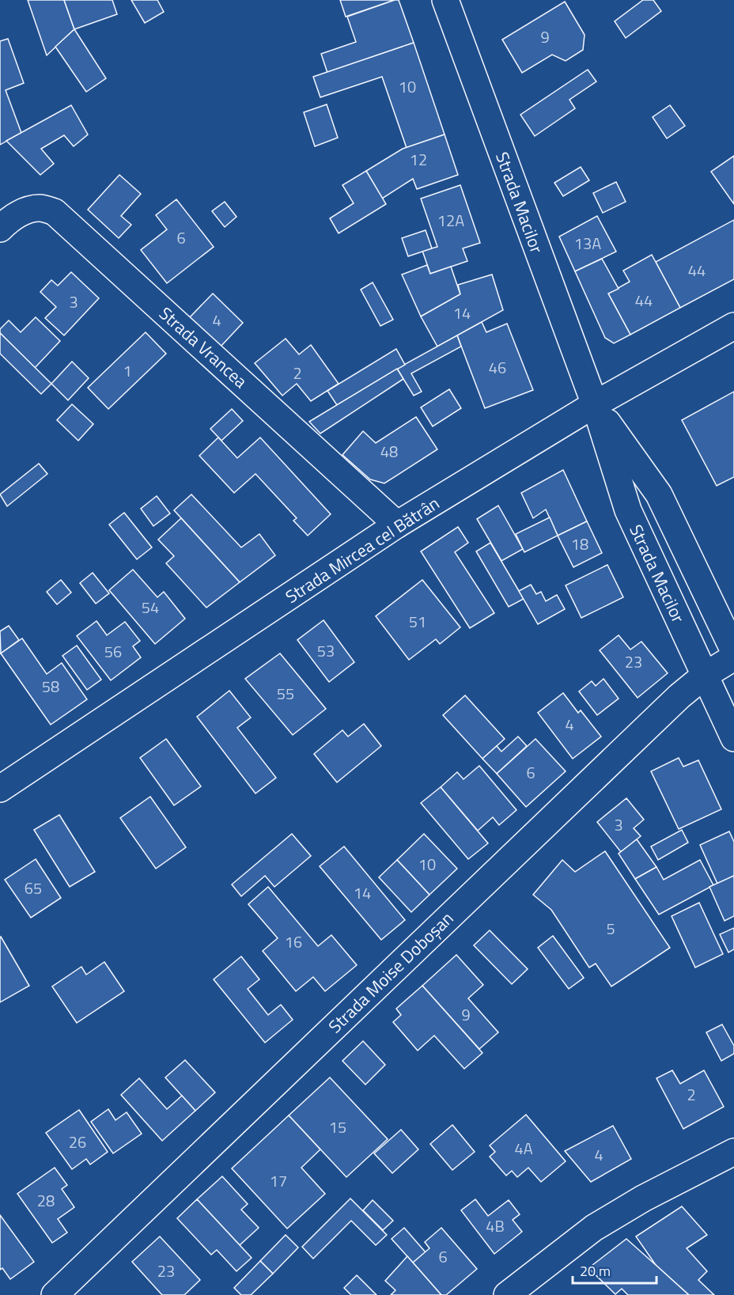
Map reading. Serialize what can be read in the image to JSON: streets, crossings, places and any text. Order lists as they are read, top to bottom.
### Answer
{
  "streets": {
    "street": [
      "Strada Macilor",
      "Strada Vrancea",
      "Strada Mircea cel Bătrân",
      "Strada Moise Doboșan"
    ]
  },
  "crossings": [
    ["Strada Macilor", "Strada Mircea cel Bătrân"],
    ["Strada Macilor", "Strada Moise Doboșan"],
    ["Strada Vrancea", "Strada Mircea cel Bătrân"]
  ],
  "house_numbers": [
    "9",
    "10",
    "12",
    "12A",
    "6",
    "13A",
    "44",
    "44",
    "3",
    "14",
    "4",
    "46",
    "1",
    "2",
    "48",
    "18",
    "54",
    "51",
    "53",
    "56",
    "23",
    "58",
    "55",
    "4",
    "6",
    "3",
    "10",
    "65",
    "14",
    "5",
    "16",
    "9",
    "2",
    "15",
    "26",
    "4A",
    "4",
    "17",
    "28",
    "4B",
    "6",
    "23"
  ],
  "scale_bar": "20 m"
}
